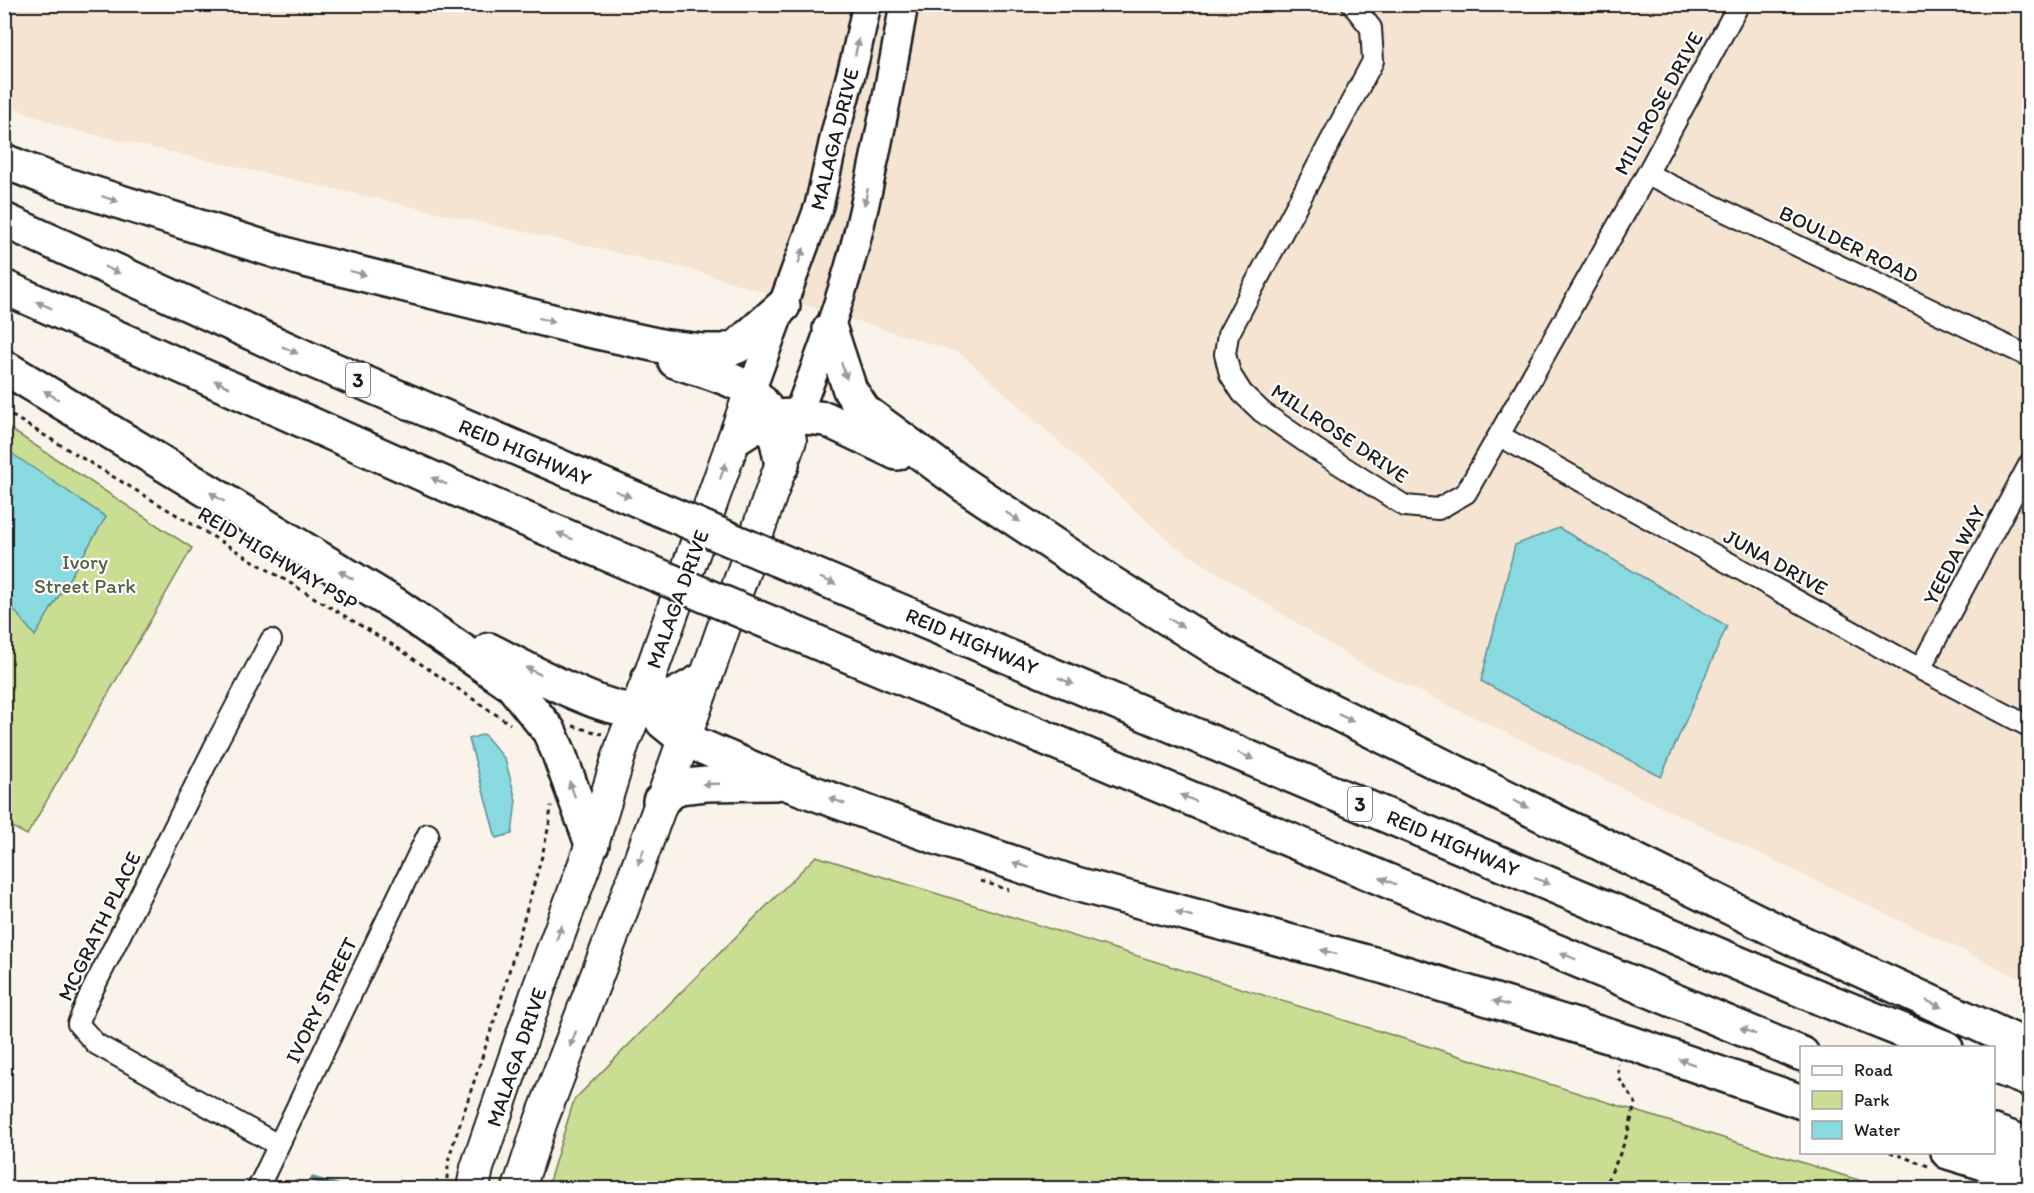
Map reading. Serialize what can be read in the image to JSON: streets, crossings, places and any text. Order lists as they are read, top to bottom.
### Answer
{
  "streets": {
    "highway": ["3", "REID HIGHWAY"],
    "main road": ["MALAGA DRIVE"],
    "street": [
      "MILLROSE DRIVE",
      "BOULDER ROAD",
      "YEEDA WAY",
      "JUNA DRIVE",
      "MCGRATH PLACE",
      "IVORY STREET"
    ],
    "path": ["REID HIGHWAY PSP"]
  },
  "crossings": [
    ["MILLROSE DRIVE", "BOULDER ROAD"],
    ["MILLROSE DRIVE", "JUNA DRIVE"],
    ["YEEDA WAY", "JUNA DRIVE"],
    ["MCGRATH PLACE", "IVORY STREET"]
  ],
  "parks": ["Ivory Street Park"],
  "legend": ["Road", "Park", "Water"]
}
